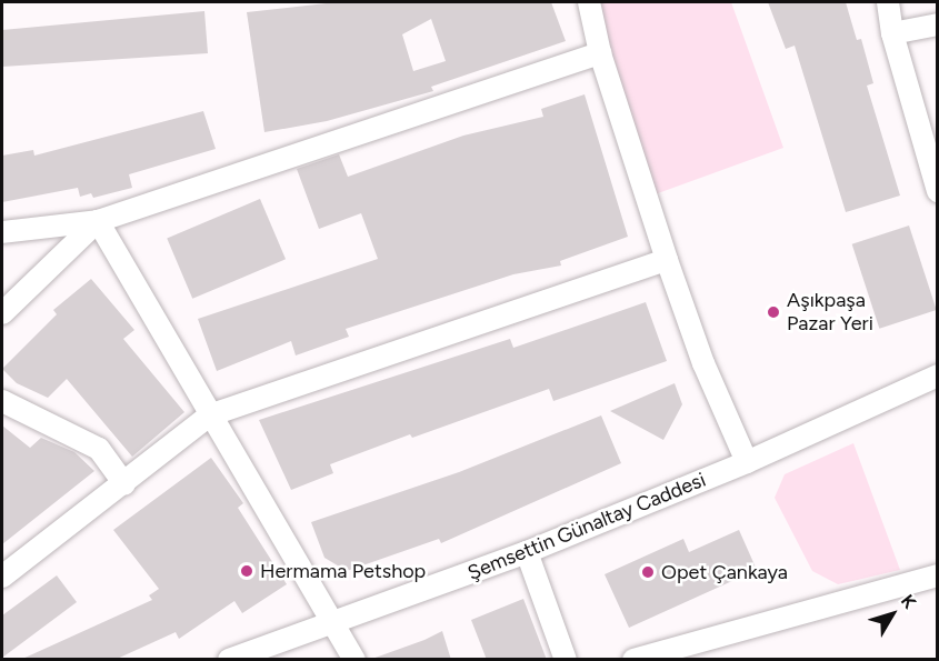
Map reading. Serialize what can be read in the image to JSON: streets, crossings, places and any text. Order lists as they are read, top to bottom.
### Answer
{
  "streets": {
    "street": ["Şemsettin Günaltay Caddesi"]
  },
  "places": ["Aşıkpaşa Pazar Yeri", "Hermama Petshop", "Opet Çankaya"],
  "north": "top right"
}
